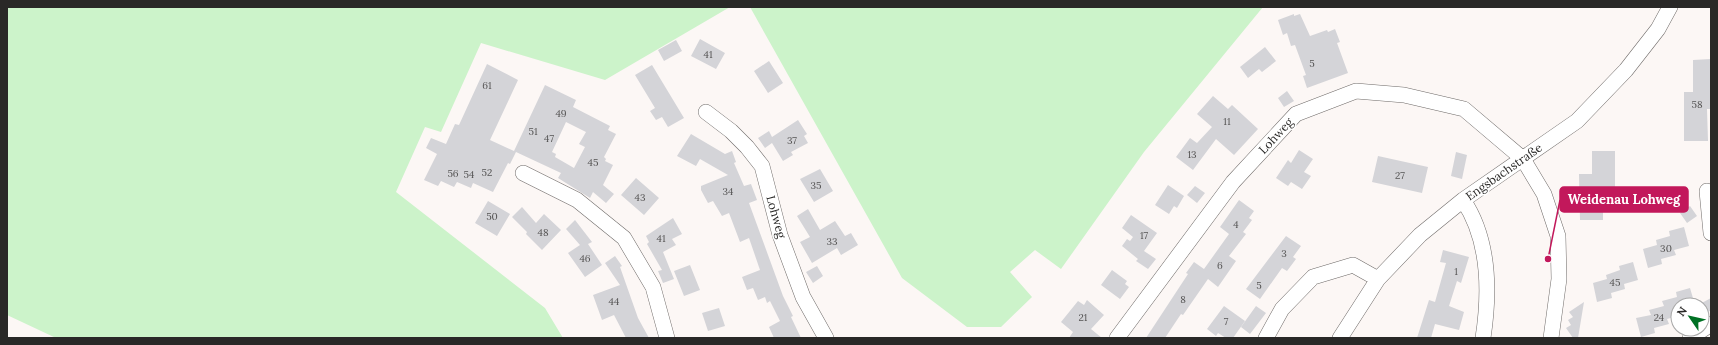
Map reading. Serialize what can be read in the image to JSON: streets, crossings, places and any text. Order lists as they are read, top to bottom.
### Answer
{
  "streets": {
    "street": ["Lohweg", "Engsbachstraße"]
  },
  "crossings": [
    ["Lohweg", "Engsbachstraße"]
  ],
  "places": ["Weidenau Lohweg"],
  "house_numbers": [
    "41",
    "5",
    "61",
    "58",
    "49",
    "11",
    "51",
    "47",
    "37",
    "13",
    "45",
    "52",
    "56",
    "54",
    "27",
    "35",
    "34",
    "43",
    "50",
    "4",
    "48",
    "17",
    "41",
    "33",
    "30",
    "3",
    "46",
    "6",
    "1",
    "45",
    "5",
    "8",
    "44",
    "21",
    "24",
    "7"
  ],
  "north": "top left"
}
